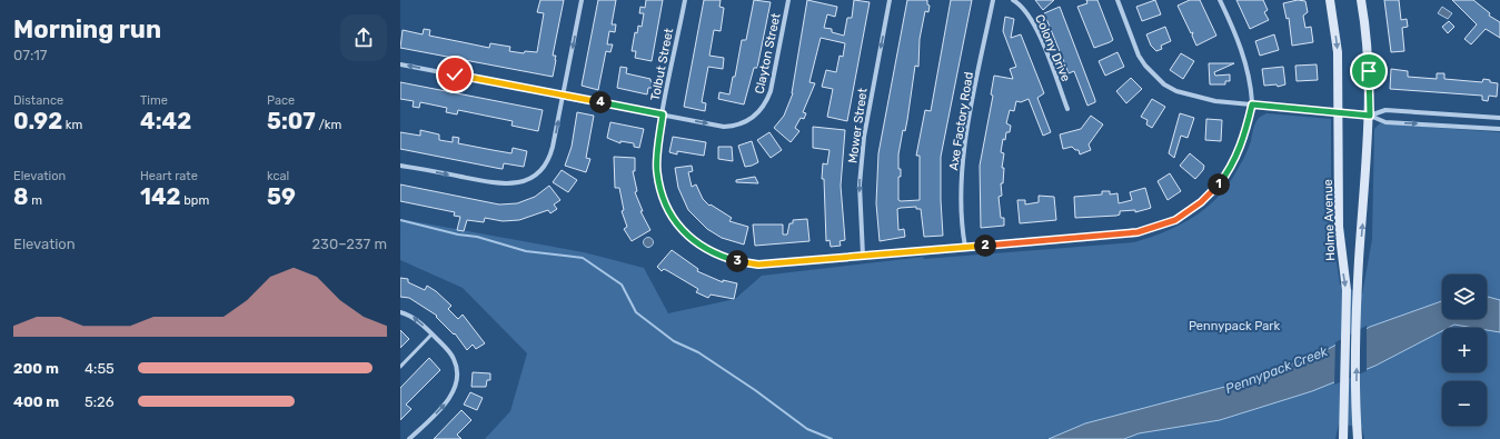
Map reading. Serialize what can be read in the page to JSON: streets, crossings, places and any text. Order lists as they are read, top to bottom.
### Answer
{
  "streets": {
    "main road": ["Holme Avenue"],
    "street": [
      "Colony Drive",
      "Clayton Street",
      "Tolbut Street",
      "Axe Factory Road",
      "Mower Street"
    ]
  },
  "crossings": [
    ["Clayton Street", "Tolbut Street"],
    ["Tolbut Street", "Axe Factory Road"],
    ["Tolbut Street", "Mower Street"]
  ],
  "one_way": ["Mower Street"],
  "water": ["Pennypack Creek"],
  "parks": ["Pennypack Park"],
  "page": {
    "heading": ["Morning run", "07:17"],
    "stats": [
      ["Distance", "0.92 km"],
      ["Time", "4:42"],
      ["Pace", "5:07 /km"],
      ["Elevation", "8 m"],
      ["Heart rate", "142 bpm"],
      ["kcal", "59"]
    ],
    "pins": [
      "4",
      "1",
      "2",
      "3"
    ],
    "chart": ["Elevation", "230–237 m"],
    "map_buttons": ["+", "−"],
    "list": [
      {
        "name": "200 m",
        "note": "4:55"
      },
      {
        "name": "400 m",
        "note": "5:26"
      }
    ]
  }
}
